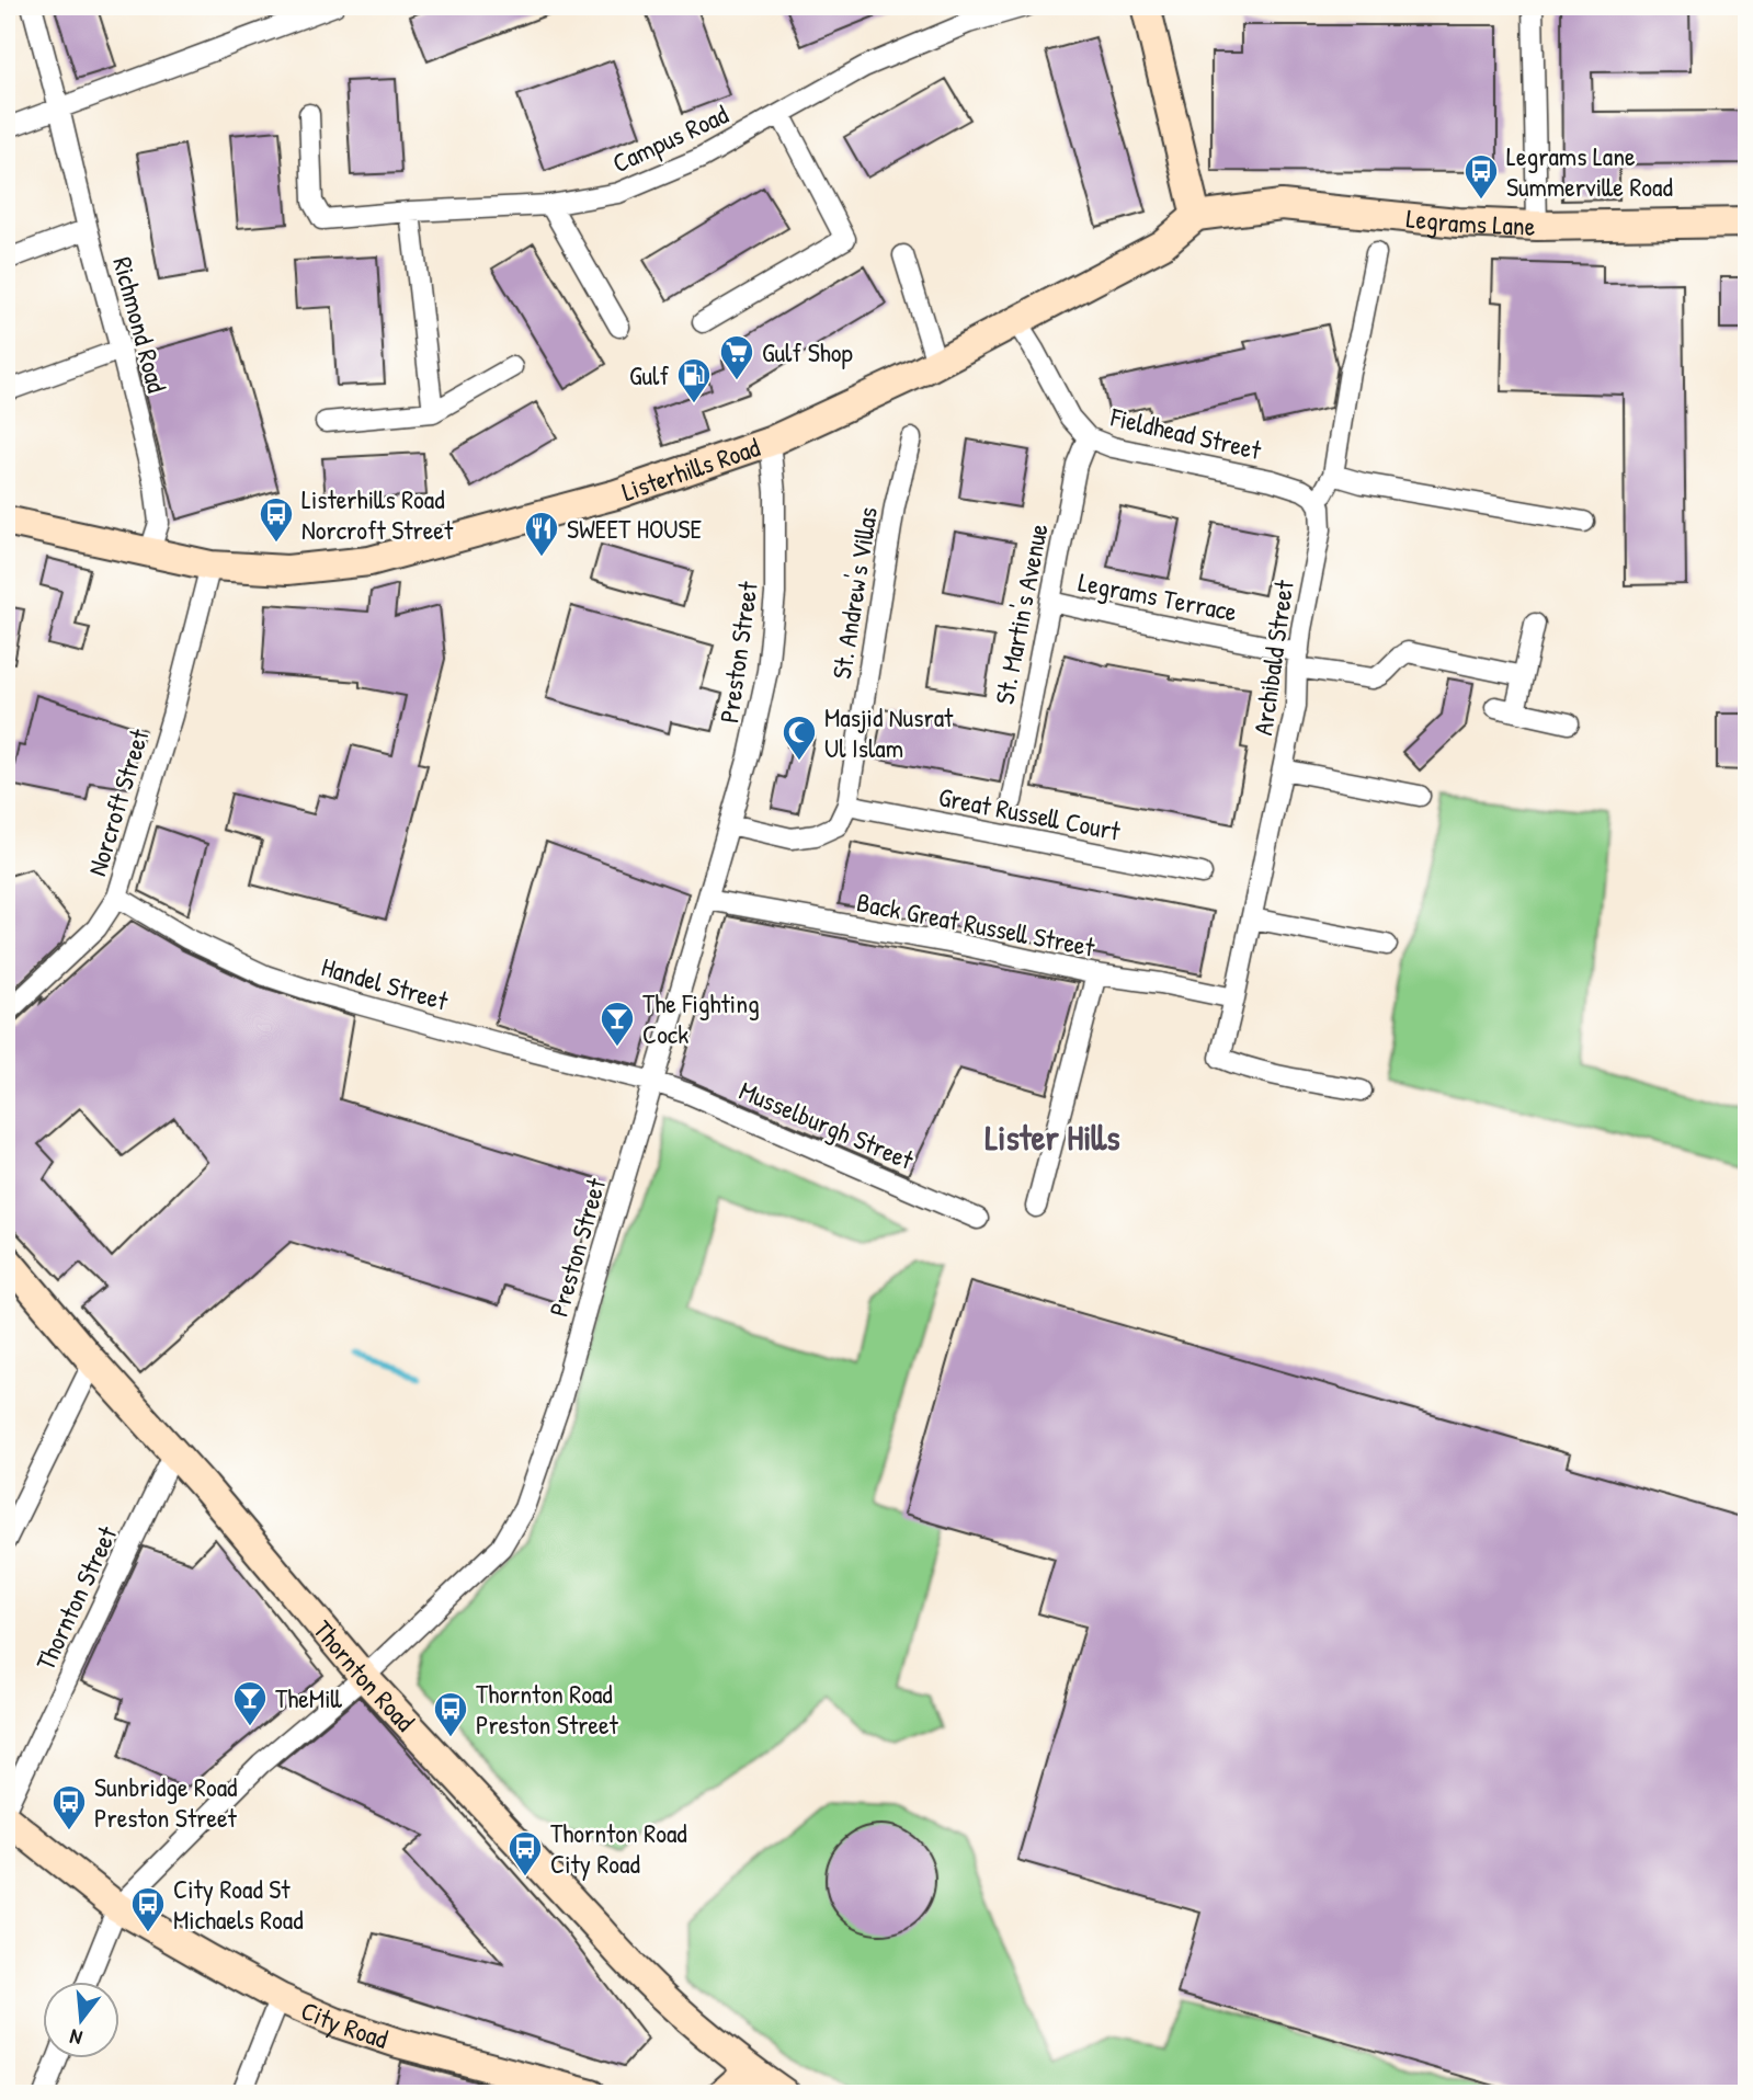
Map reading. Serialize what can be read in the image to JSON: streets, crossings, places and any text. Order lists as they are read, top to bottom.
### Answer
{
  "streets": {
    "street": [
      "Campus Road",
      "Legrams Lane",
      "Richmond Road",
      "Fieldhead Street",
      "Listerhills Road",
      "St. Andrew's Villas",
      "Legrams Terrace",
      "St. Martin's Avenue",
      "Preston Street",
      "Archibald Street",
      "Norcroft Street",
      "Great Russell Court",
      "Back Great Russell Street",
      "Handel Street",
      "Musselburgh Street",
      "Thornton Street",
      "Thornton Road",
      "City Road"
    ]
  },
  "crossings": [
    ["Legrams Lane", "Listerhills Road"],
    ["Richmond Road", "Listerhills Road"],
    ["Fieldhead Street", "Listerhills Road"],
    ["Fieldhead Street", "St. Martin's Avenue"],
    ["Fieldhead Street", "Archibald Street"],
    ["Listerhills Road", "Preston Street"],
    ["Listerhills Road", "Norcroft Street"],
    ["St. Andrew's Villas", "Great Russell Court"],
    ["Legrams Terrace", "St. Martin's Avenue"],
    ["Legrams Terrace", "Archibald Street"],
    ["St. Martin's Avenue", "Great Russell Court"],
    ["Preston Street", "Back Great Russell Street"],
    ["Preston Street", "Handel Street"],
    ["Preston Street", "Musselburgh Street"],
    ["Preston Street", "Thornton Road"],
    ["Preston Street", "City Road"],
    ["Archibald Street", "Back Great Russell Street"],
    ["Norcroft Street", "Handel Street"],
    ["Handel Street", "Musselburgh Street"],
    ["Thornton Street", "Thornton Road"]
  ],
  "districts": ["Lister Hills"],
  "places": {
    "bus stop": [
      "Legrams Lane Summerville Road",
      "Listerhills Road Norcroft Street",
      "Thornton Road Preston Street",
      "Sunbridge Road Preston Street",
      "Thornton Road City Road",
      "City Road St Michaels Road"
    ],
    "supermarket": ["Gulf Shop"],
    "fuel station": ["Gulf"],
    "restaurant": ["SWEET HOUSE"],
    "mosque": ["Masjid Nusrat Ul Islam"],
    "bar": ["The Fighting Cock", "TheMill"]
  },
  "north": "bottom"
}
